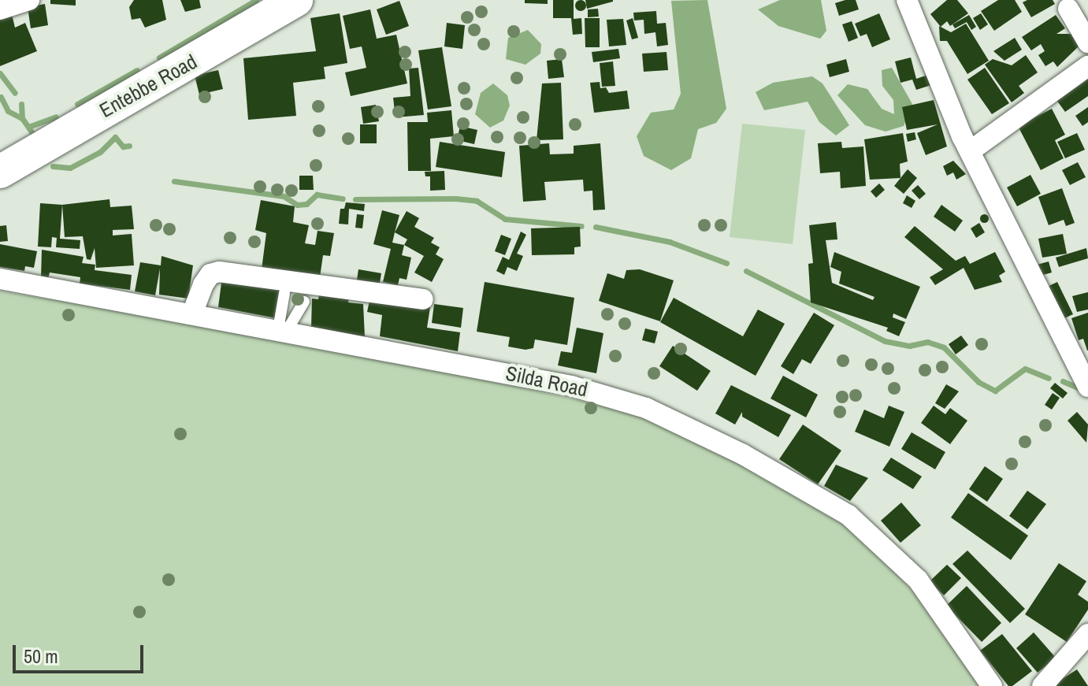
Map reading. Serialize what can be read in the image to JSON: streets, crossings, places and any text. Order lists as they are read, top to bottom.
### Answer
{
  "streets": {
    "main road": ["Entebbe Road"],
    "street": ["Silda Road"]
  },
  "scale_bar": "50 m"
}
